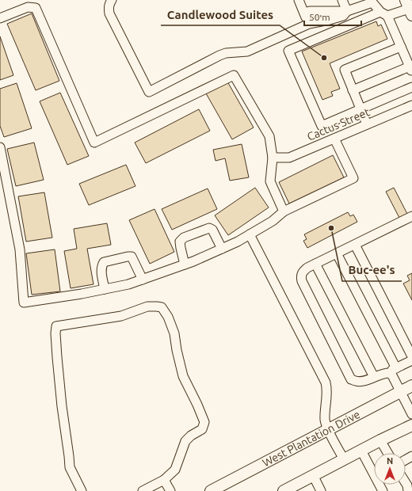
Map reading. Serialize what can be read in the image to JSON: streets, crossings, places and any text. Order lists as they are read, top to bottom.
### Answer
{
  "streets": {
    "main road": ["West Plantation Drive"],
    "street": ["Cactus Street"]
  },
  "places": ["Candlewood Suites", "Buc-ee's"],
  "scale_bar": "50 m",
  "north": "top"
}
